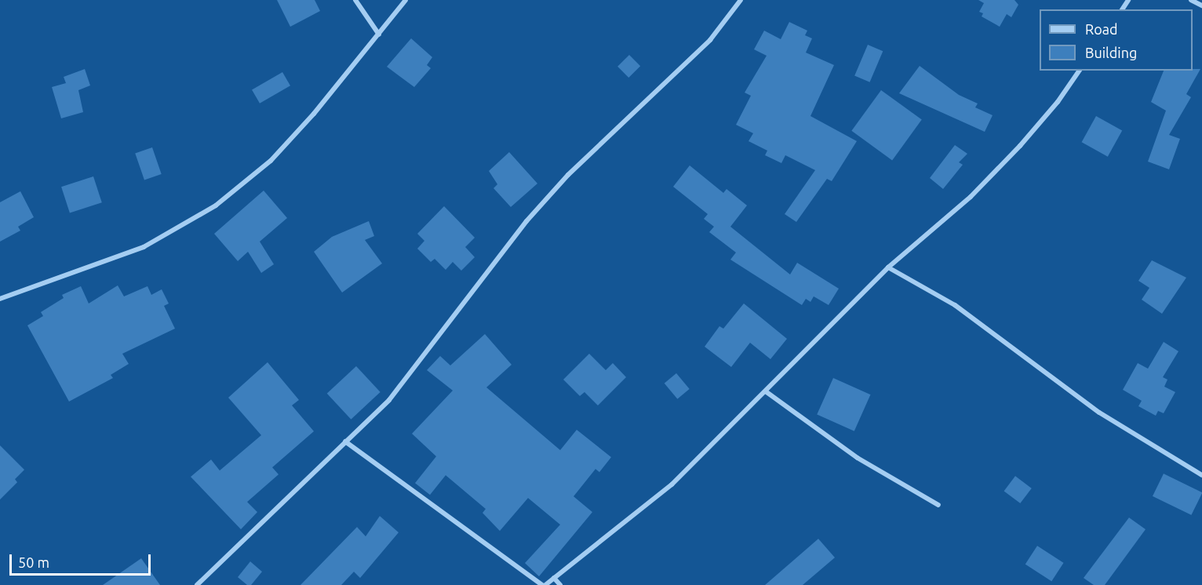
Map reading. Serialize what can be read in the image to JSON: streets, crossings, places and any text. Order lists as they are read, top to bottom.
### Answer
{
  "legend": ["Road", "Building"],
  "scale_bar": "50 m"
}
